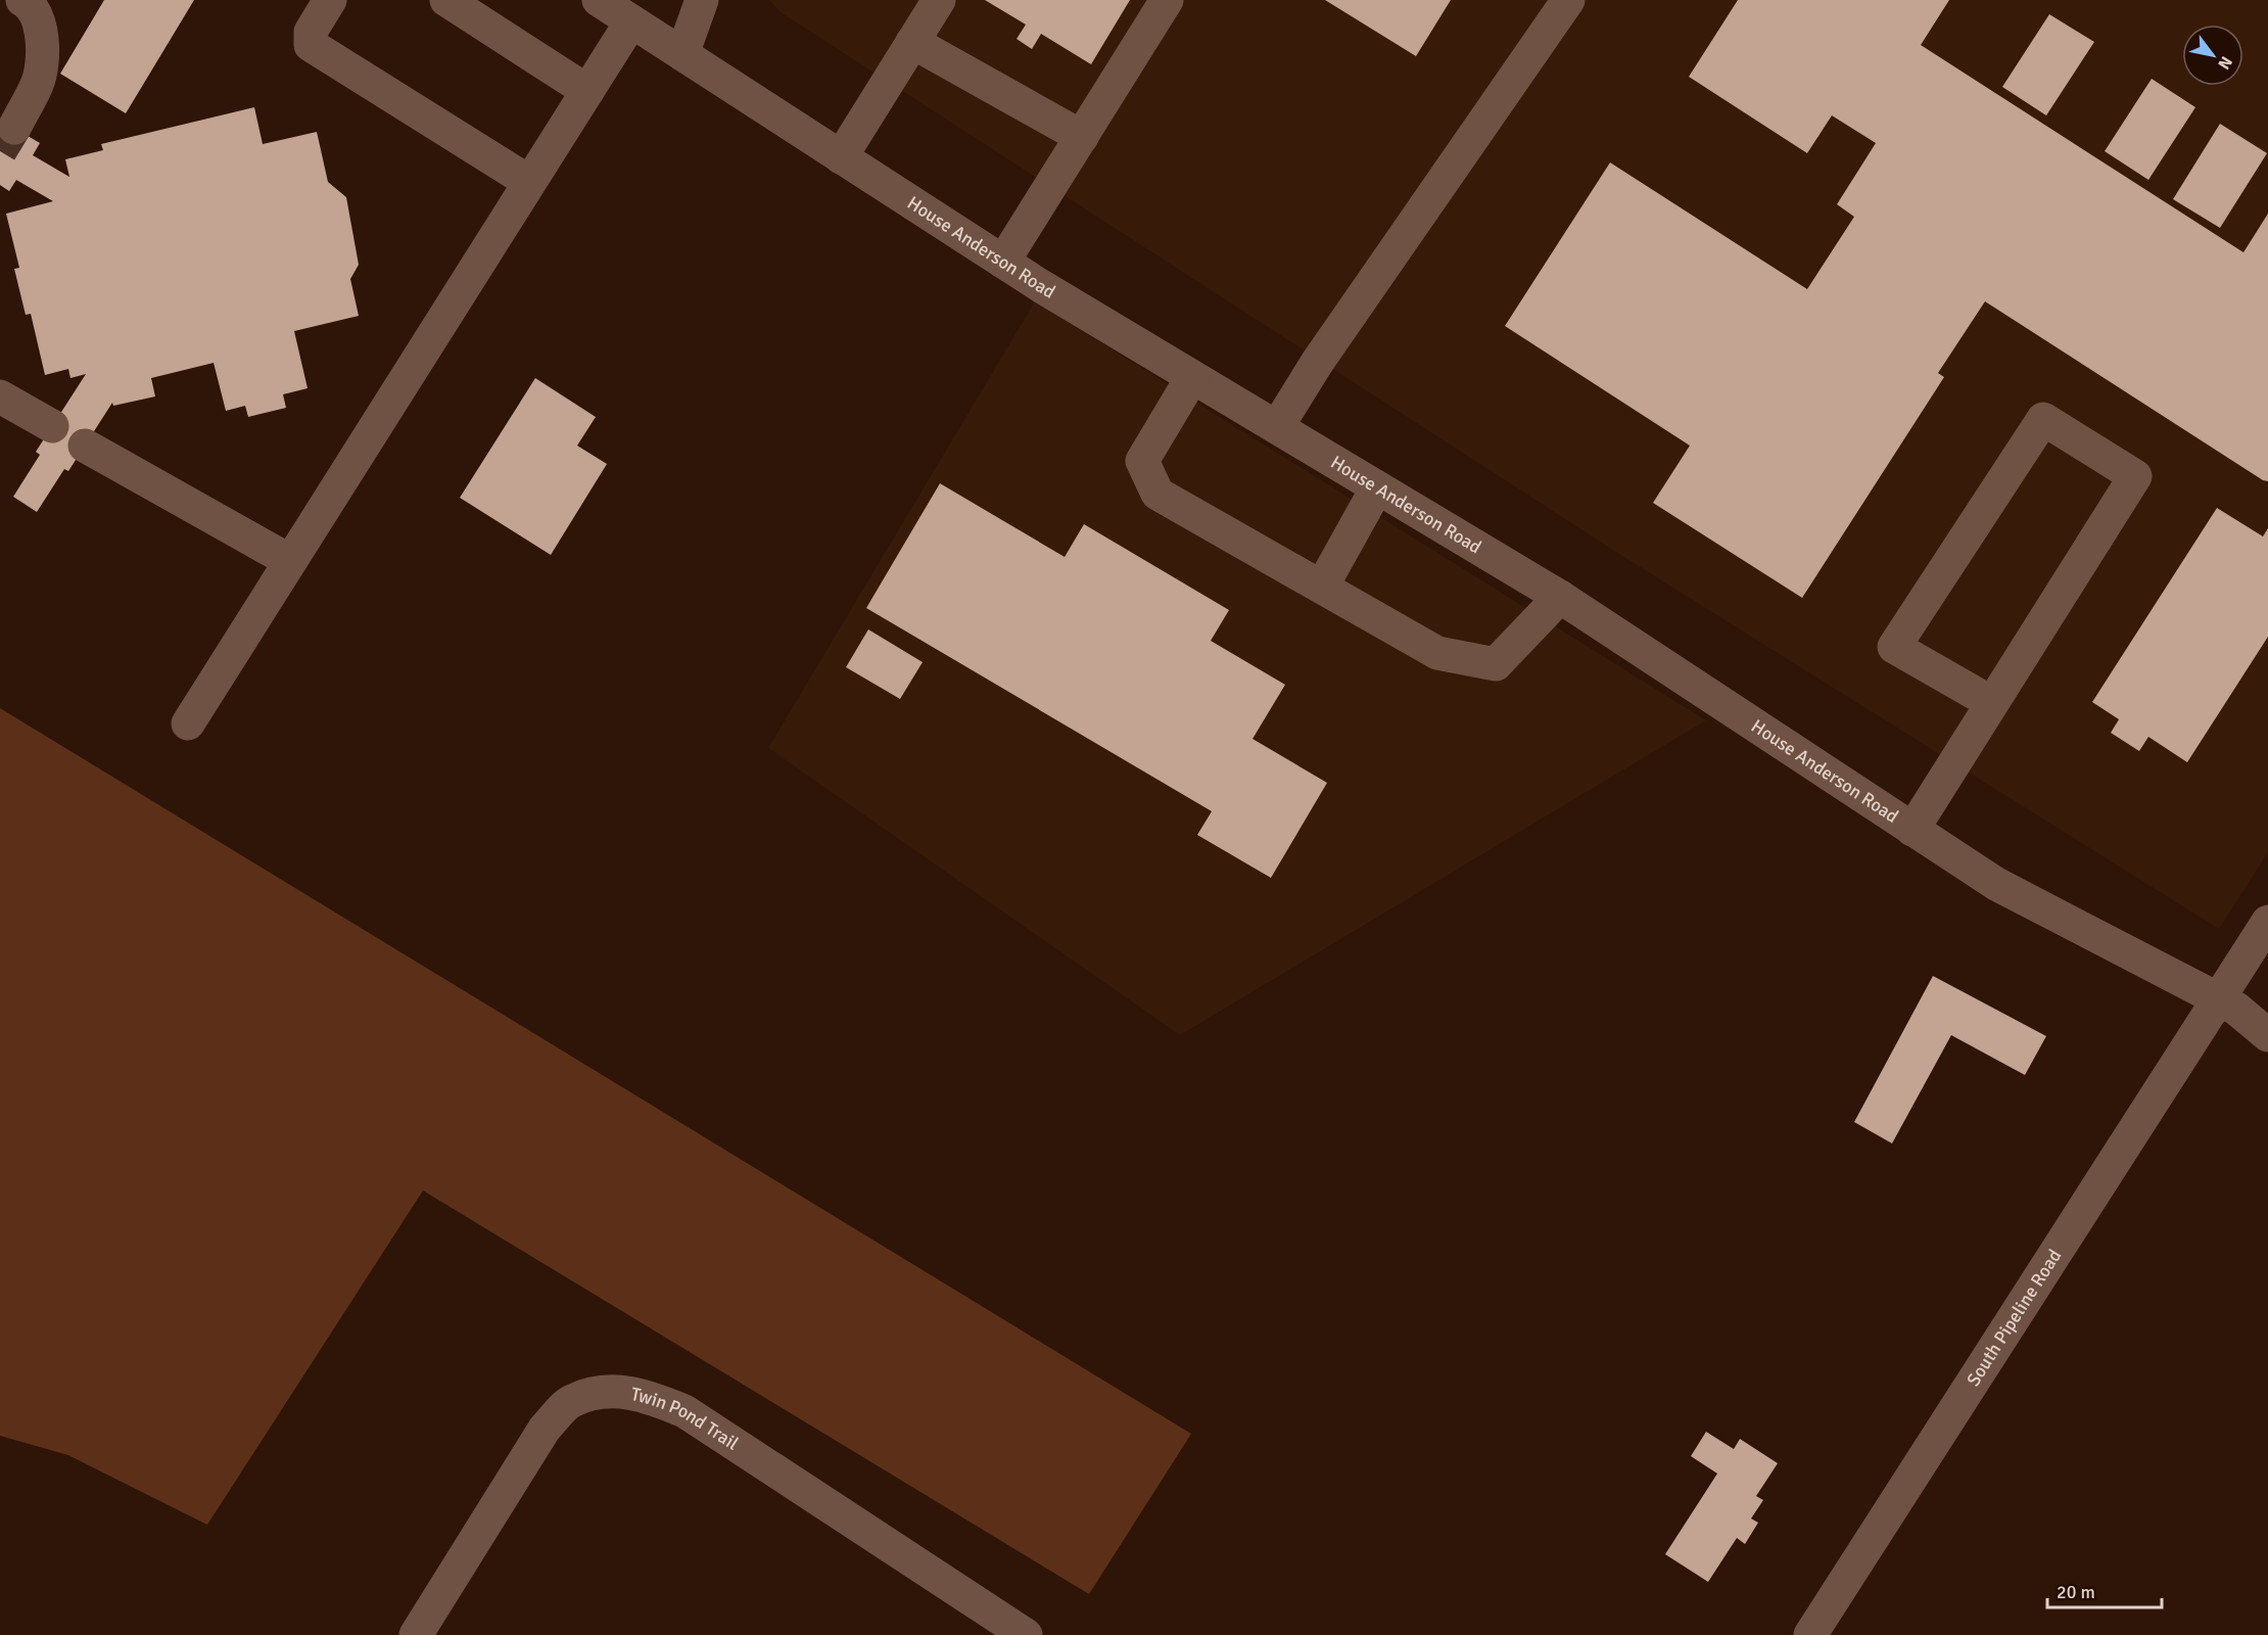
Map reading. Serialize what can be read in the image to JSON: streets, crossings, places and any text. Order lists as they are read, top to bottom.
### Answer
{
  "streets": {
    "street": ["House Anderson Road", "South Pipeline Road", "Twin Pond Trail"]
  },
  "crossings": [
    ["House Anderson Road", "South Pipeline Road"]
  ],
  "scale_bar": "20 m",
  "north": "bottom right"
}
